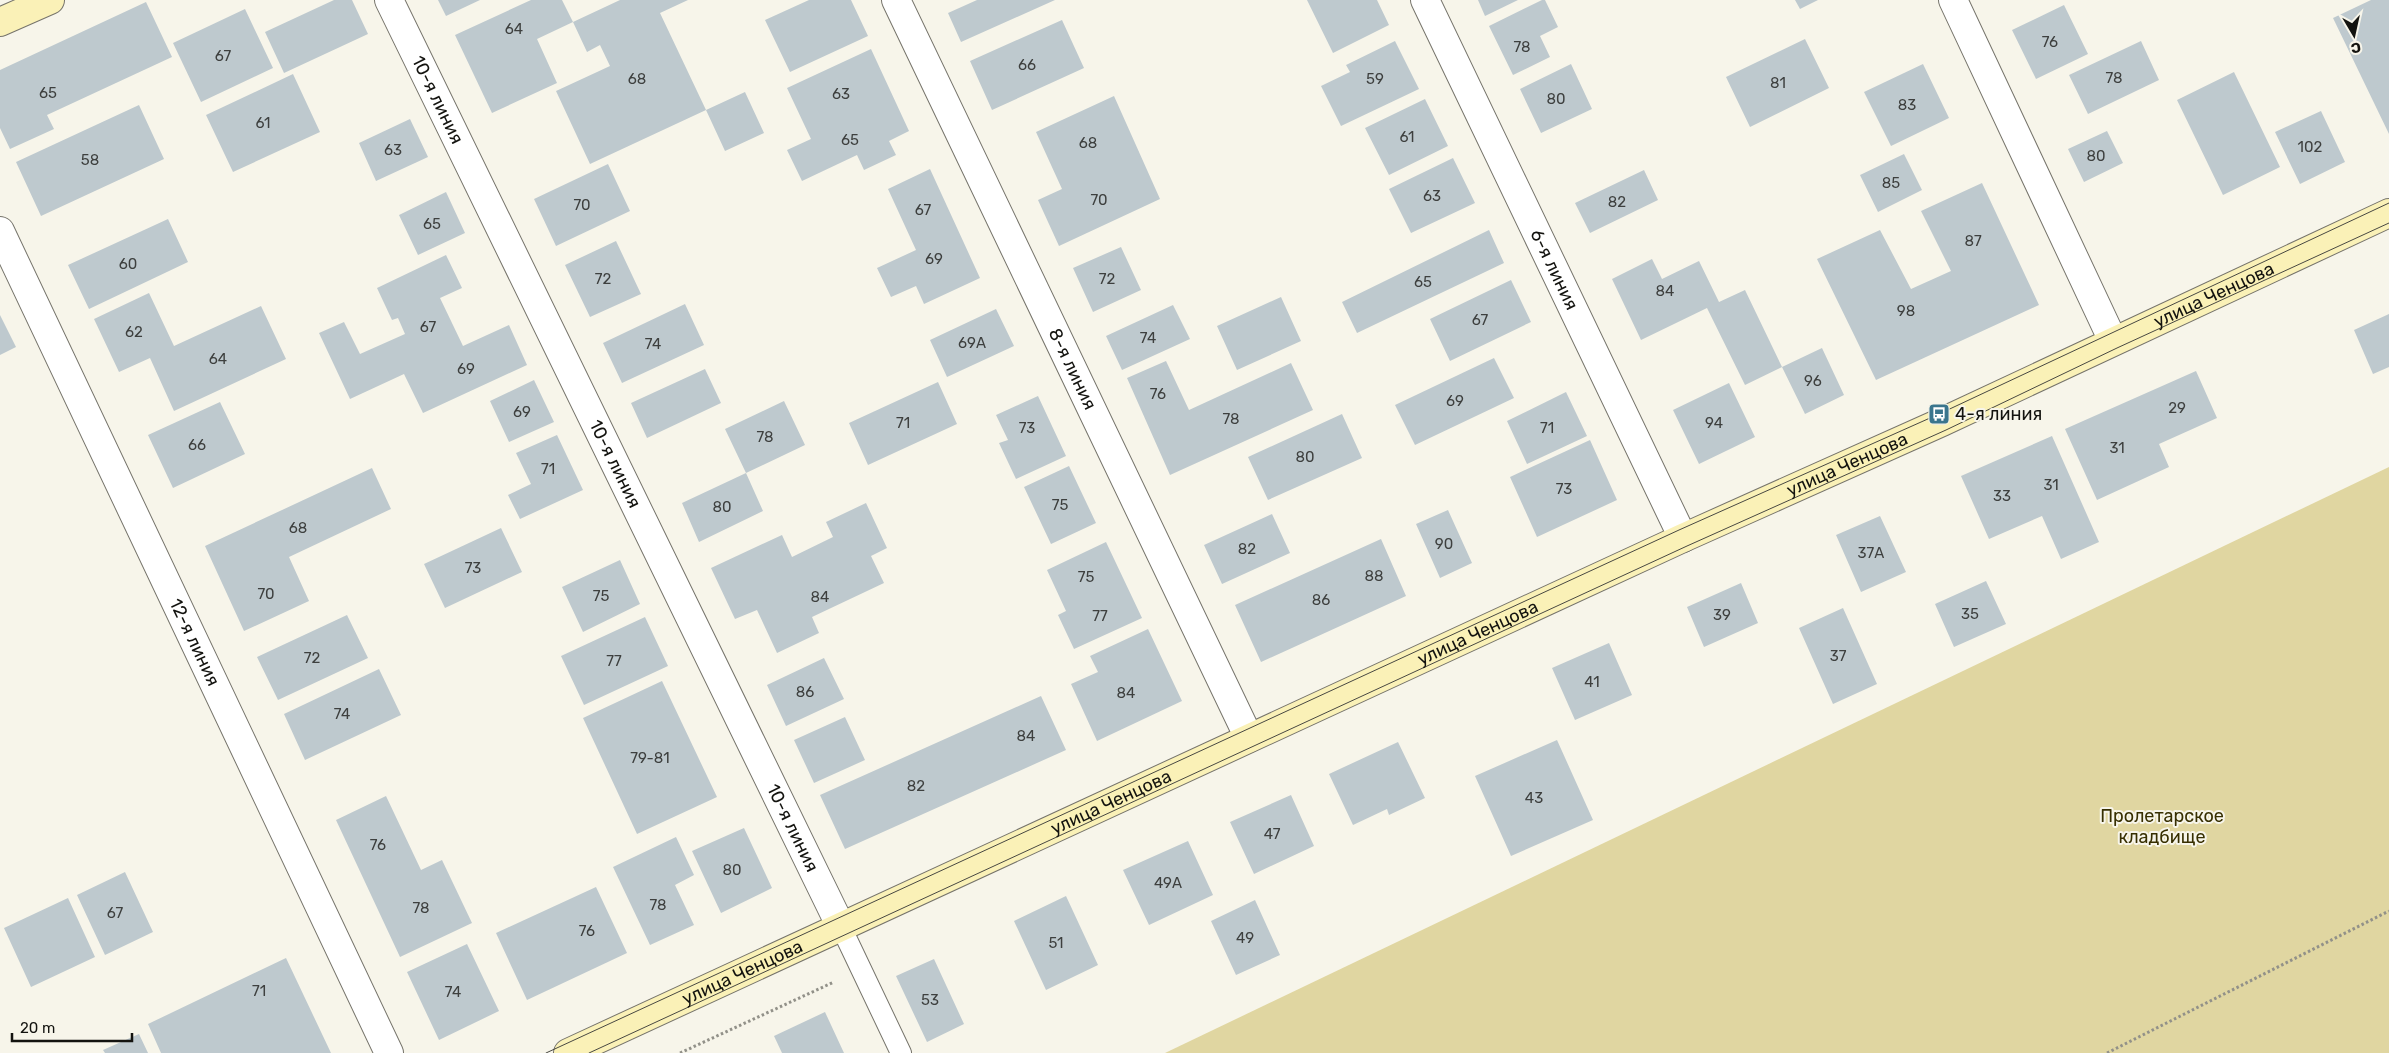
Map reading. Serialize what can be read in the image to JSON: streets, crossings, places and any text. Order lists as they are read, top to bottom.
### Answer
{
  "streets": {
    "street": [
      "10-я линия",
      "6-я линия",
      "улица Ченцова",
      "8-я линия",
      "12-я линия"
    ]
  },
  "crossings": [
    ["10-я линия", "улица Ченцова"],
    ["6-я линия", "улица Ченцова"],
    ["улица Ченцова", "8-я линия"]
  ],
  "parks": ["Пролетарское кладбище"],
  "places": {
    "bus stop": ["4-я линия"]
  },
  "house_numbers": [
    "64",
    "76",
    "78",
    "67",
    "66",
    "78",
    "68",
    "59",
    "81",
    "65",
    "63",
    "80",
    "83",
    "61",
    "61",
    "65",
    "68",
    "102",
    "63",
    "80",
    "58",
    "85",
    "63",
    "70",
    "82",
    "70",
    "67",
    "65",
    "87",
    "69",
    "60",
    "72",
    "72",
    "65",
    "84",
    "98",
    "67",
    "67",
    "62",
    "74",
    "69А",
    "74",
    "64",
    "69",
    "96",
    "76",
    "69",
    "29",
    "69",
    "78",
    "71",
    "94",
    "73",
    "71",
    "78",
    "66",
    "31",
    "80",
    "71",
    "31",
    "73",
    "33",
    "75",
    "80",
    "68",
    "90",
    "82",
    "37А",
    "73",
    "88",
    "75",
    "70",
    "75",
    "84",
    "86",
    "35",
    "39",
    "77",
    "37",
    "72",
    "77",
    "41",
    "86",
    "84",
    "74",
    "84",
    "79-81",
    "82",
    "43",
    "47",
    "76",
    "80",
    "49А",
    "78",
    "78",
    "67",
    "76",
    "49",
    "51",
    "71",
    "74",
    "53"
  ],
  "scale_bar": "20 m",
  "north": "bottom"
}
